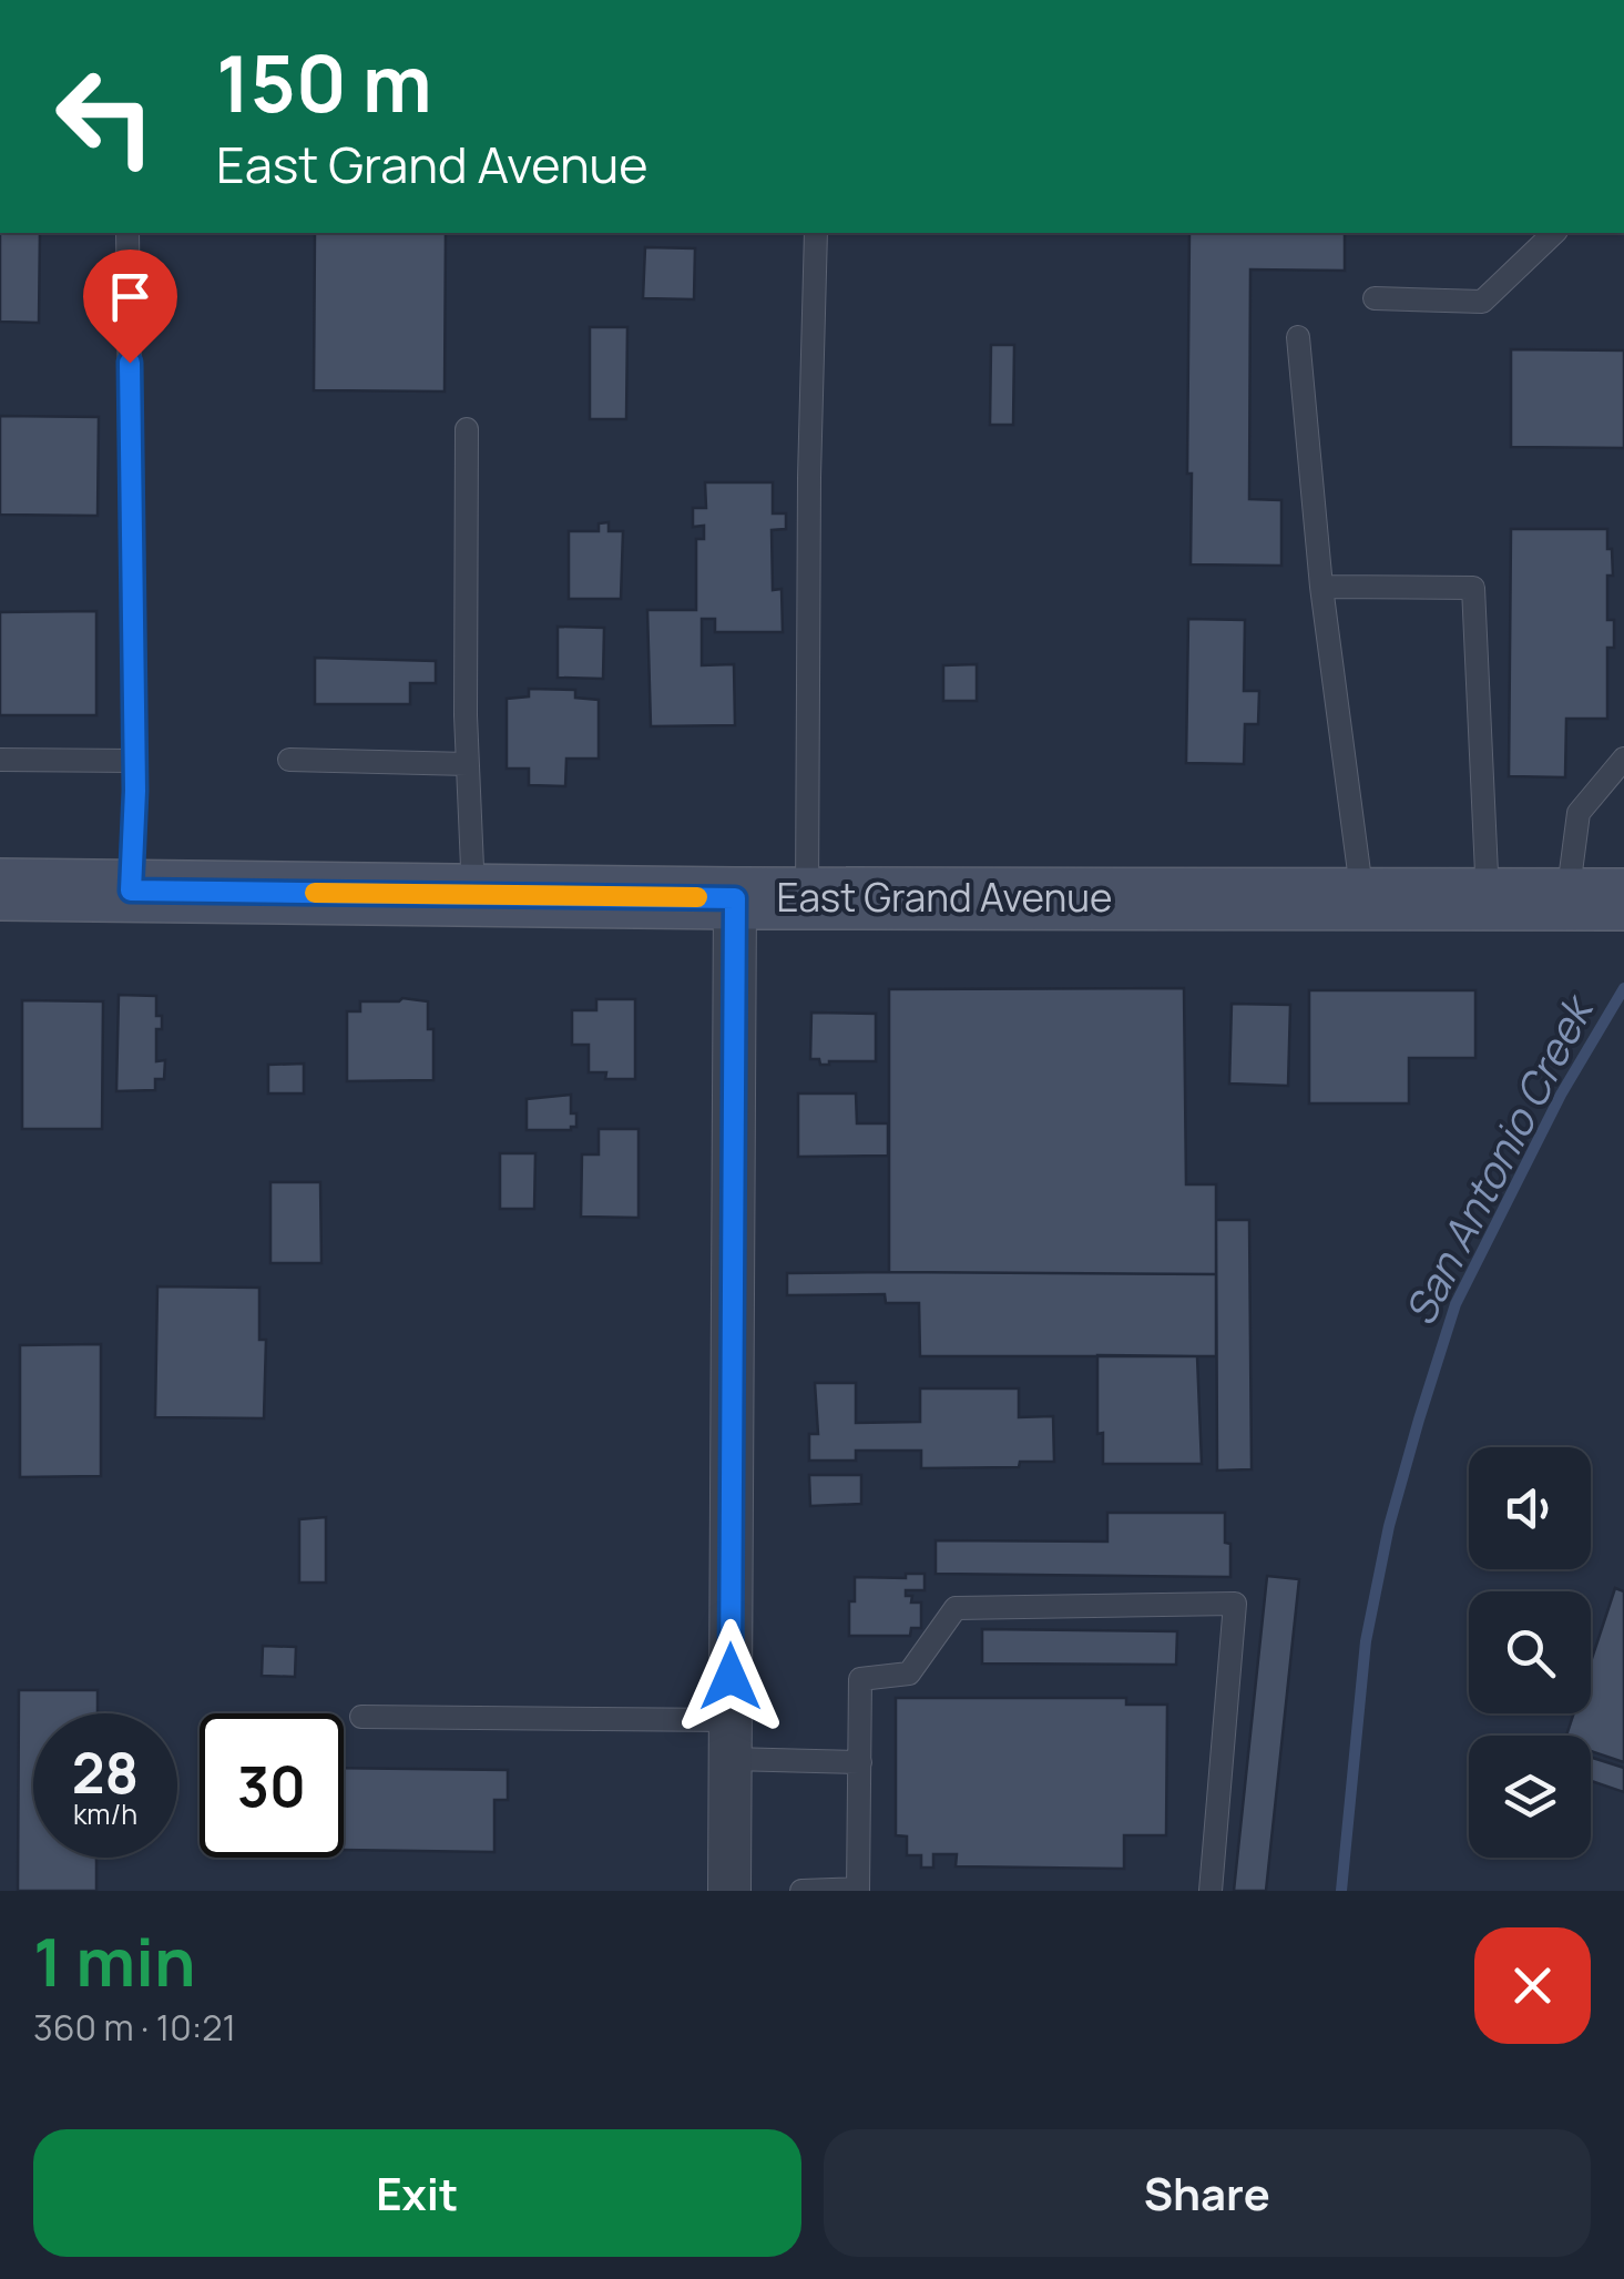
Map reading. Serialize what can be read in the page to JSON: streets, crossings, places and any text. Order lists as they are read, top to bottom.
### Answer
{
  "streets": {
    "street": ["East Grand Avenue"]
  },
  "water": ["San Antonio Creek"],
  "page": {
    "turn": ["150 m", "East Grand Avenue"],
    "speed": "28 km/h",
    "limit": "30",
    "heading": ["1 min", "360 m · 10:21"],
    "buttons": ["Exit", "Share"]
  }
}
